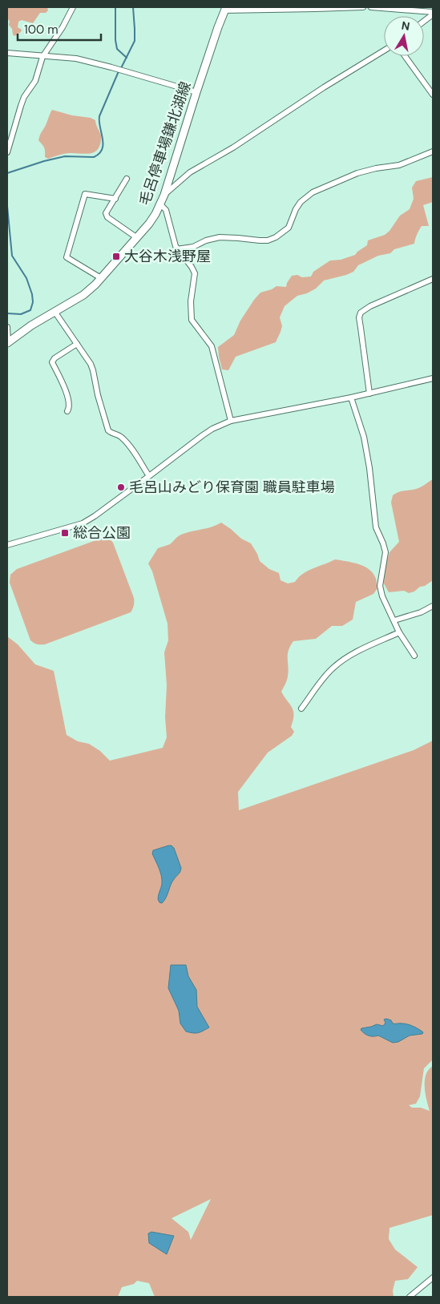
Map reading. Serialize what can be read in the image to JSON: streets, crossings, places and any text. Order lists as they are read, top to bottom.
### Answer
{
  "streets": {
    "main road": ["毛呂停車場鎌北湖線"]
  },
  "places": {
    "transit": ["大谷木浅野屋", "総合公園"],
    "other": ["毛呂山みどり保育園 職員駐車場"]
  },
  "scale_bar": "100 m",
  "north": "top"
}
